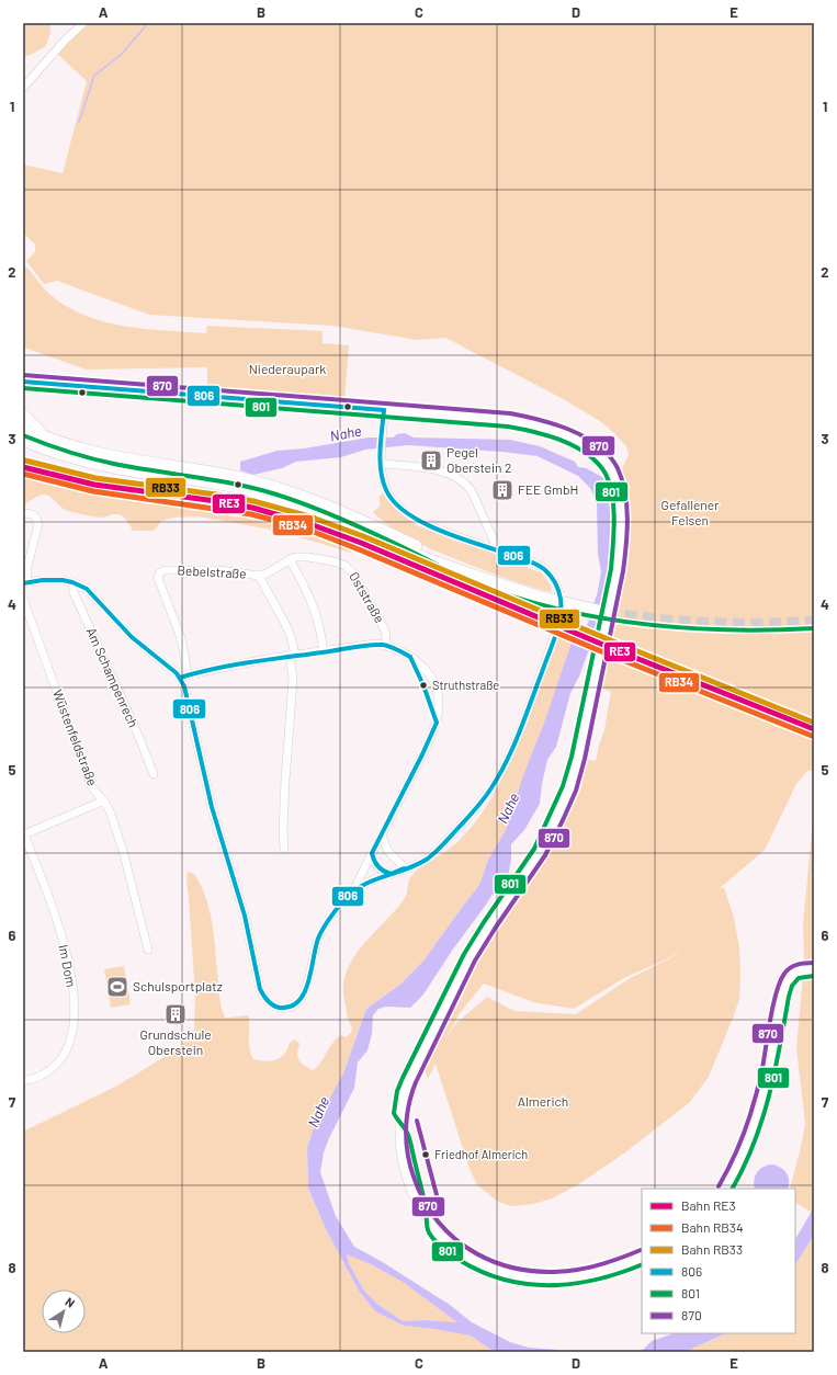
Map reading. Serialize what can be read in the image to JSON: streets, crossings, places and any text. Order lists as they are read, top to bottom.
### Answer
{
  "streets": {
    "street": [
      "Bebelstraße",
      "Oststraße",
      "Am Schampenrech",
      "Wüstenfeldstraße",
      "Im Dom"
    ]
  },
  "water": ["Nahe"],
  "parks": ["Niederaupark", "Gefallener Felsen", "Almerich"],
  "places": {
    "building": ["Pegel Oberstein 2", "FEE GmbH", "Grundschule Oberstein"],
    "other": ["Struthstraße", "Friedhof Almerich"],
    "sports": ["Schulsportplatz"]
  },
  "lines": [
    "transit line 870",
    "transit line 806",
    "transit line 801",
    "rail line RB33",
    "rail line RE3",
    "rail line RB34"
  ],
  "legend": [
    "Bahn RE3",
    "Bahn RB34",
    "Bahn RB33",
    "806",
    "801",
    "870"
  ],
  "north": "top right",
  "grid": {
    "columns": [
      "A",
      "B",
      "C",
      "D",
      "E"
    ],
    "rows": [
      "1",
      "2",
      "3",
      "4",
      "5",
      "6",
      "7",
      "8"
    ]
  }
}
